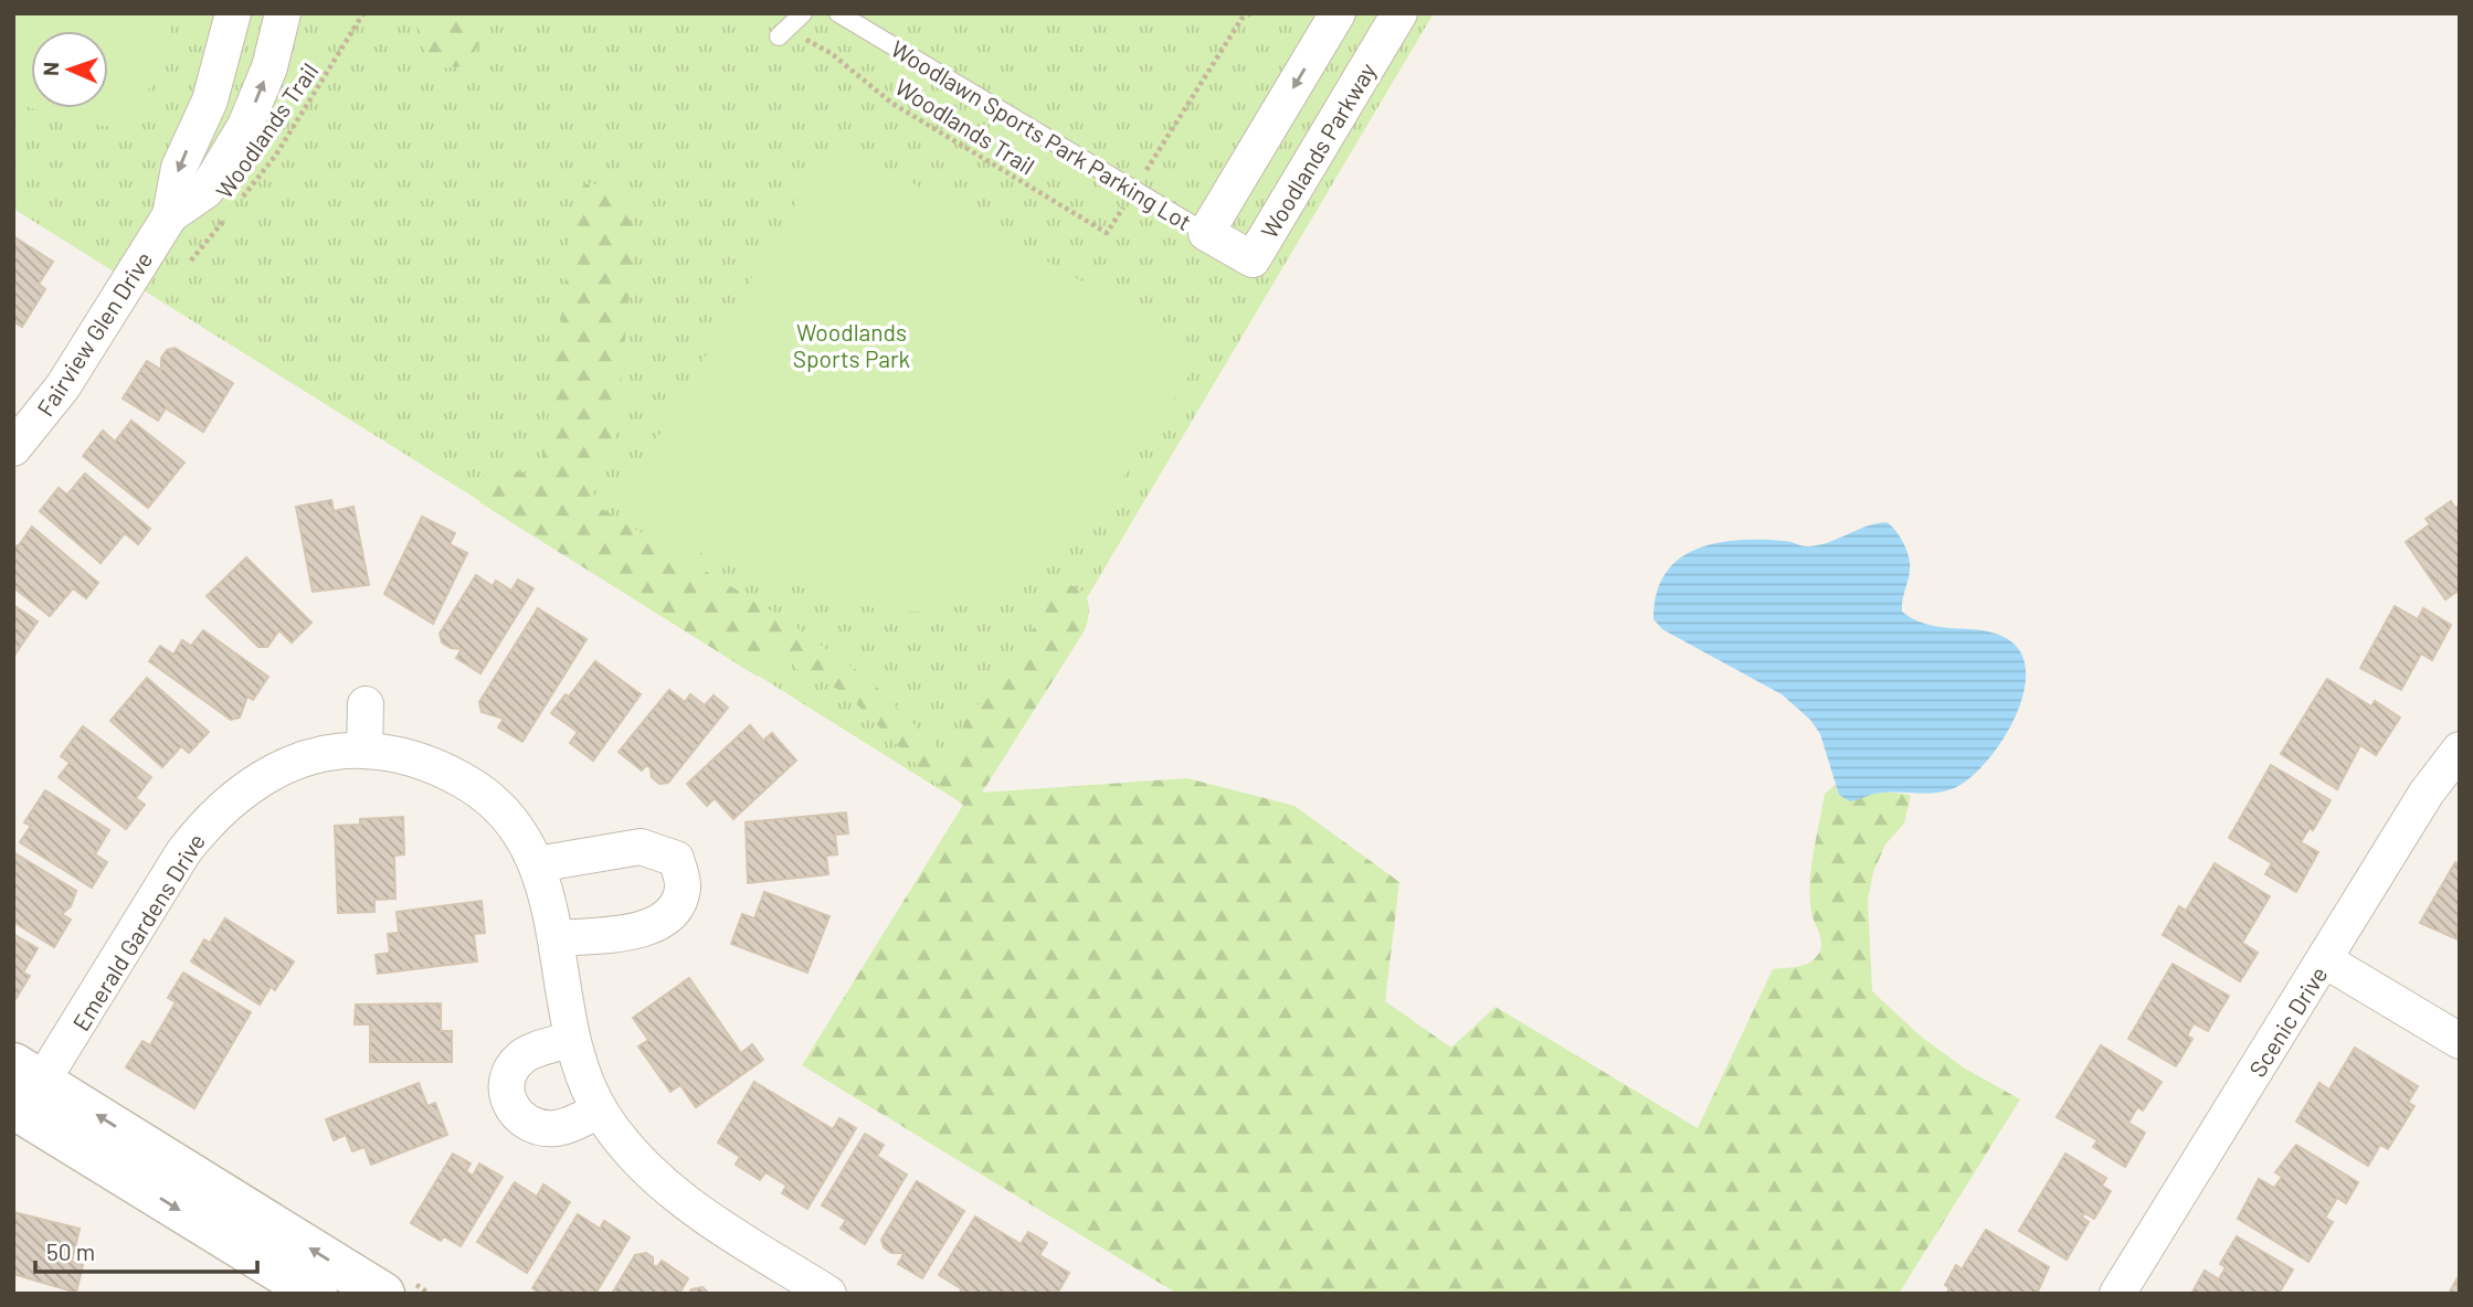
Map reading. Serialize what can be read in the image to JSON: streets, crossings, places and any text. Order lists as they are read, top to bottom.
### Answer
{
  "streets": {
    "street": [
      "Woodlands Parkway",
      "Fairview Glen Drive",
      "Emerald Gardens Drive",
      "Scenic Drive"
    ],
    "lane": ["Woodlawn Sports Park Parking Lot"],
    "path": ["Woodlands Trail"]
  },
  "crossings": [
    ["Woodlawn Sports Park Parking Lot", "Woodlands Parkway"]
  ],
  "parks": ["Woodlands Sports Park"],
  "scale_bar": "50 m",
  "north": "left"
}
